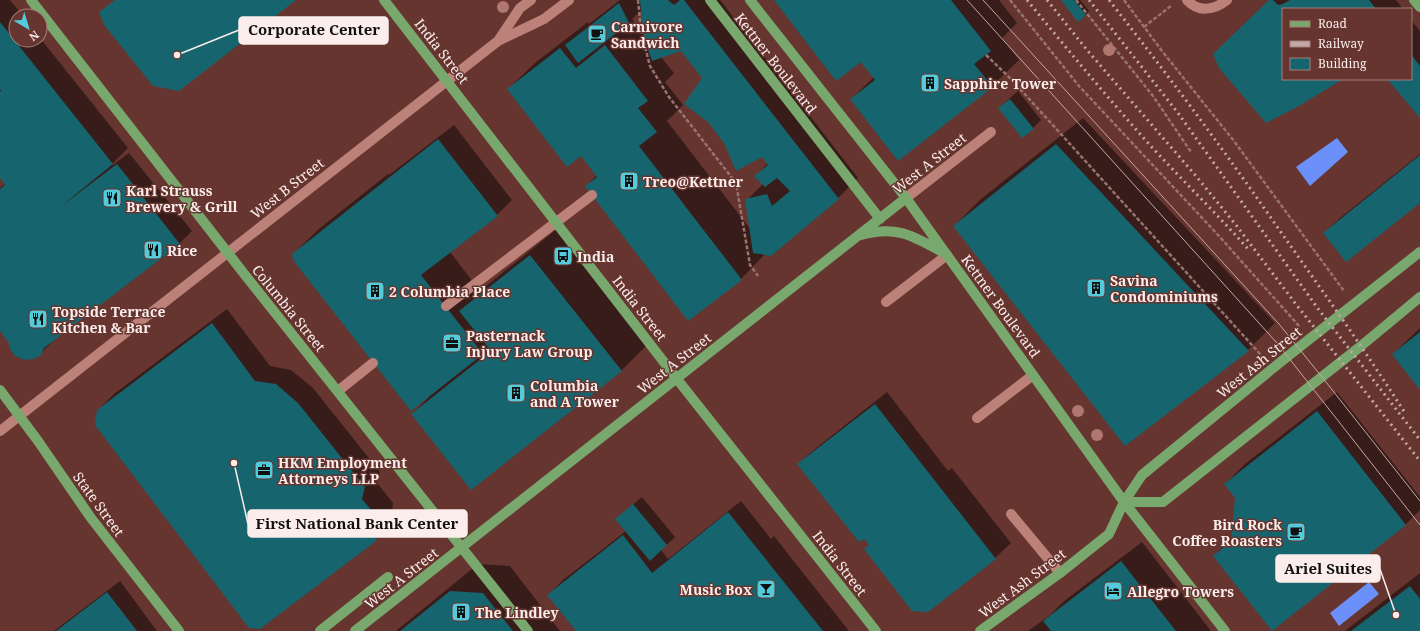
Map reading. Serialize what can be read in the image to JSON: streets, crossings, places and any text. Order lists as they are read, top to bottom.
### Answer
{
  "streets": {
    "main road": [
      "India Street",
      "Kettner Boulevard",
      "West A Street",
      "Columbia Street",
      "West Ash Street",
      "State Street"
    ],
    "street": ["West B Street"]
  },
  "crossings": [
    ["India Street", "West A Street"],
    ["India Street", "West B Street"],
    ["Kettner Boulevard", "West A Street"],
    ["Kettner Boulevard", "West Ash Street"],
    ["West A Street", "Columbia Street"],
    ["West B Street", "Columbia Street"],
    ["West B Street", "State Street"]
  ],
  "places": {
    "cafe": ["Carnivore Sandwich", "Bird Rock Coffee Roasters"],
    "other": ["Corporate Center", "First National Bank Center", "Ariel Suites"],
    "building": [
      "Sapphire Tower",
      "Treo@Kettner",
      "Savina Condominiums",
      "2 Columbia Place",
      "Columbia and A Tower",
      "The Lindley"
    ],
    "restaurant": ["Karl Strauss Brewery & Grill", "Rice", "Topside Terrace Kitchen & Bar"],
    "bus stop": ["India"],
    "office": ["Pasternack Injury Law Group", "HKM Employment Attorneys LLP"],
    "bar": ["Music Box"],
    "hotel": ["Allegro Towers"]
  },
  "legend": ["Road", "Railway", "Building"],
  "north": "bottom right"
}
